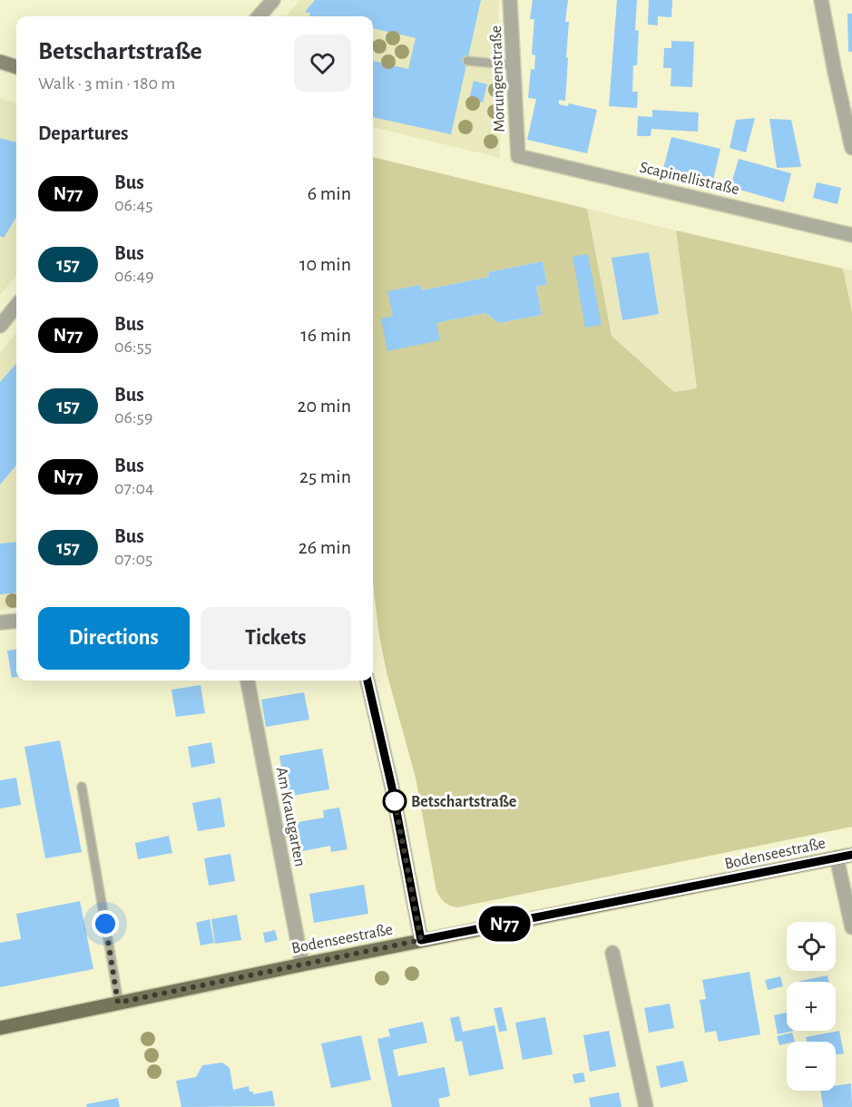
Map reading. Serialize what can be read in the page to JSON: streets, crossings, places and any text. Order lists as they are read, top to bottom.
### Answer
{
  "streets": {
    "main road": ["Bodenseestraße"],
    "street": ["Morungenstraße", "Scapinellistraße", "Am Krautgarten"]
  },
  "crossings": [
    ["Morungenstraße", "Scapinellistraße"],
    ["Am Krautgarten", "Bodenseestraße"]
  ],
  "places": ["Betschartstraße"],
  "lines": ["bus line N77"],
  "page": {
    "on_map": "N77",
    "heading": [
      ["Betschartstraße", "Walk · 3 min · 180 m"],
      "Departures"
    ],
    "list": [
      {
        "mark": "N77",
        "name": "Bus",
        "note": "06:45",
        "value": "6 min"
      },
      {
        "mark": "157",
        "name": "Bus",
        "note": "06:49",
        "value": "10 min"
      },
      {
        "mark": "N77",
        "name": "Bus",
        "note": "06:55",
        "value": "16 min"
      },
      {
        "mark": "157",
        "name": "Bus",
        "note": "06:59",
        "value": "20 min"
      },
      {
        "mark": "N77",
        "name": "Bus",
        "note": "07:04",
        "value": "25 min"
      },
      {
        "mark": "157",
        "name": "Bus",
        "note": "07:05",
        "value": "26 min"
      }
    ],
    "buttons": ["Directions", "Tickets"],
    "map_buttons": ["+", "−"]
  }
}
